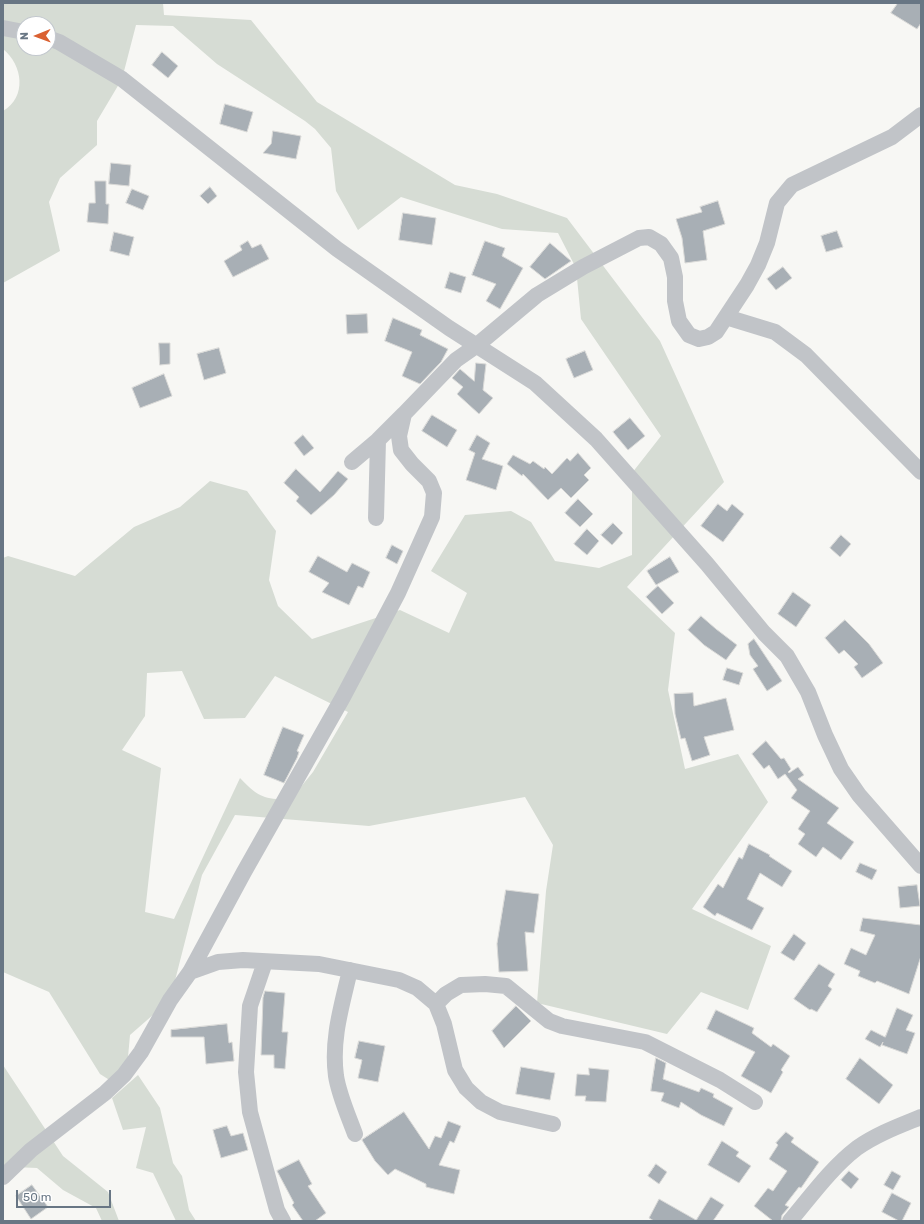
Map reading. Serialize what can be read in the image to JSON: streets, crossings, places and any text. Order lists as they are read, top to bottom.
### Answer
{
  "scale_bar": "50 m",
  "north": "left"
}
